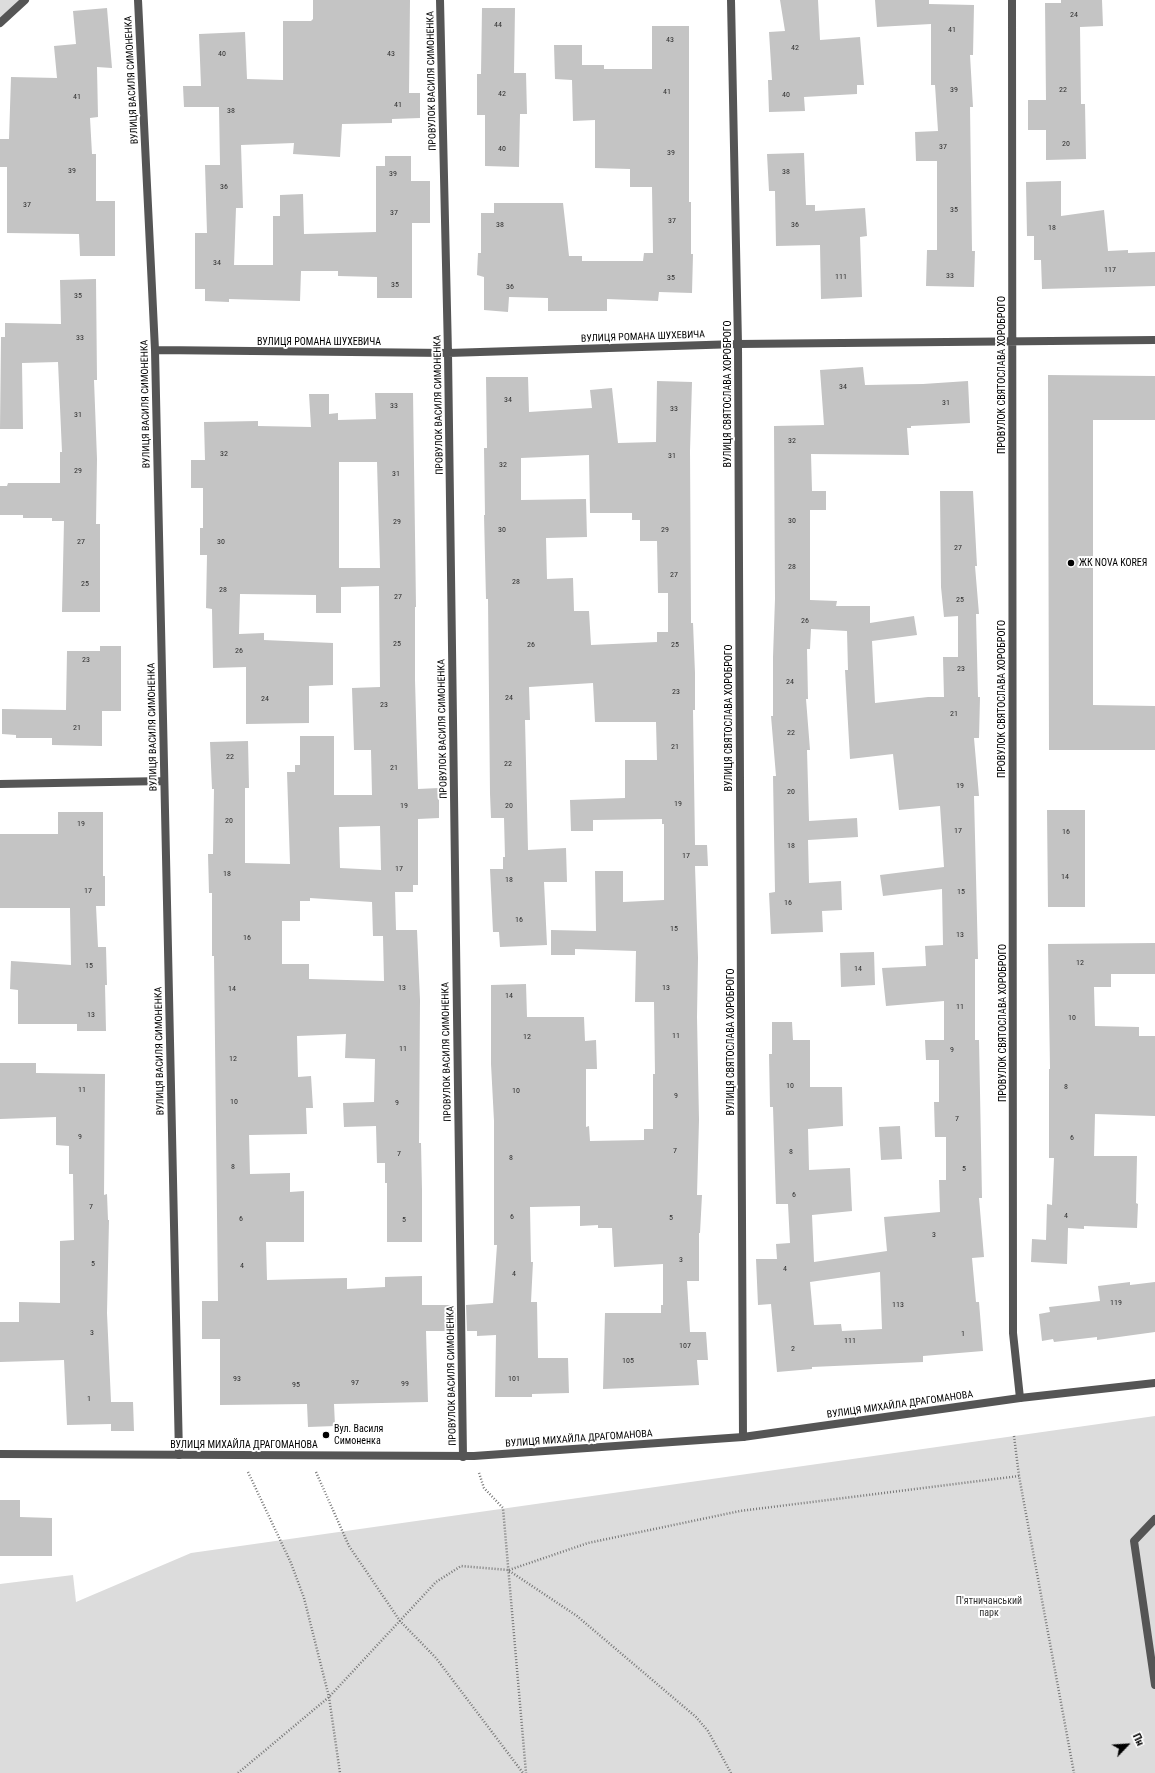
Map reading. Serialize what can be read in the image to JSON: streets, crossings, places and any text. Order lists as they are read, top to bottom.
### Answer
{
  "streets": {
    "street": [
      "ВУЛИЦЯ ВАСИЛЯ СИМОНЕНКА",
      "ПРОВУЛОК ВАСИЛЯ СИМОНЕНКА",
      "ВУЛИЦЯ РОМАНА ШУХЕВИЧА",
      "ПРОВУЛОК СВЯТОСЛАВА ХОРОБРОГО",
      "ВУЛИЦЯ СВЯТОСЛАВА ХОРОБРОГО",
      "ВУЛИЦЯ МИХАЙЛА ДРАГОМАНОВА"
    ]
  },
  "crossings": [
    ["ВУЛИЦЯ ВАСИЛЯ СИМОНЕНКА", "ВУЛИЦЯ РОМАНА ШУХЕВИЧА"],
    ["ВУЛИЦЯ ВАСИЛЯ СИМОНЕНКА", "ВУЛИЦЯ МИХАЙЛА ДРАГОМАНОВА"],
    ["ПРОВУЛОК ВАСИЛЯ СИМОНЕНКА", "ВУЛИЦЯ РОМАНА ШУХЕВИЧА"],
    ["ПРОВУЛОК ВАСИЛЯ СИМОНЕНКА", "ВУЛИЦЯ МИХАЙЛА ДРАГОМАНОВА"],
    ["ВУЛИЦЯ РОМАНА ШУХЕВИЧА", "ПРОВУЛОК СВЯТОСЛАВА ХОРОБРОГО"],
    ["ВУЛИЦЯ РОМАНА ШУХЕВИЧА", "ВУЛИЦЯ СВЯТОСЛАВА ХОРОБРОГО"],
    ["ПРОВУЛОК СВЯТОСЛАВА ХОРОБРОГО", "ВУЛИЦЯ МИХАЙЛА ДРАГОМАНОВА"],
    ["ВУЛИЦЯ СВЯТОСЛАВА ХОРОБРОГО", "ВУЛИЦЯ МИХАЙЛА ДРАГОМАНОВА"]
  ],
  "parks": ["П'ятничанський парк"],
  "places": ["ЖК NOVA KOREЯ", "Вул. Василя Симоненка"],
  "house_numbers": [
    "24",
    "44",
    "41",
    "43",
    "42",
    "40",
    "43",
    "39",
    "22",
    "41",
    "42",
    "40",
    "41",
    "41",
    "38",
    "20",
    "37",
    "40",
    "39",
    "39",
    "38",
    "39",
    "36",
    "37",
    "35",
    "37",
    "37",
    "38",
    "36",
    "18",
    "34",
    "117",
    "33",
    "111",
    "35",
    "35",
    "36",
    "35",
    "33",
    "34",
    "34",
    "31",
    "33",
    "33",
    "31",
    "32",
    "32",
    "31",
    "32",
    "29",
    "31",
    "30",
    "29",
    "30",
    "29",
    "27",
    "30",
    "27",
    "28",
    "27",
    "28",
    "25",
    "28",
    "27",
    "25",
    "26",
    "25",
    "26",
    "25",
    "26",
    "23",
    "23",
    "24",
    "23",
    "24",
    "24",
    "23",
    "21",
    "21",
    "22",
    "21",
    "22",
    "22",
    "21",
    "19",
    "20",
    "19",
    "19",
    "20",
    "20",
    "19",
    "17",
    "16",
    "18",
    "17",
    "17",
    "18",
    "14",
    "18",
    "17",
    "15",
    "16",
    "16",
    "15",
    "13",
    "16",
    "12",
    "15",
    "14",
    "13",
    "13",
    "14",
    "14",
    "11",
    "13",
    "10",
    "11",
    "12",
    "11",
    "9",
    "12",
    "10",
    "8",
    "11",
    "10",
    "9",
    "10",
    "9",
    "7",
    "9",
    "6",
    "7",
    "8",
    "7",
    "8",
    "8",
    "5",
    "6",
    "7",
    "4",
    "6",
    "5",
    "6",
    "5",
    "3",
    "3",
    "5",
    "4",
    "4",
    "4",
    "119",
    "113",
    "3",
    "1",
    "111",
    "107",
    "2",
    "105",
    "93",
    "101",
    "97",
    "99",
    "95",
    "1"
  ],
  "north": "top right"
}
